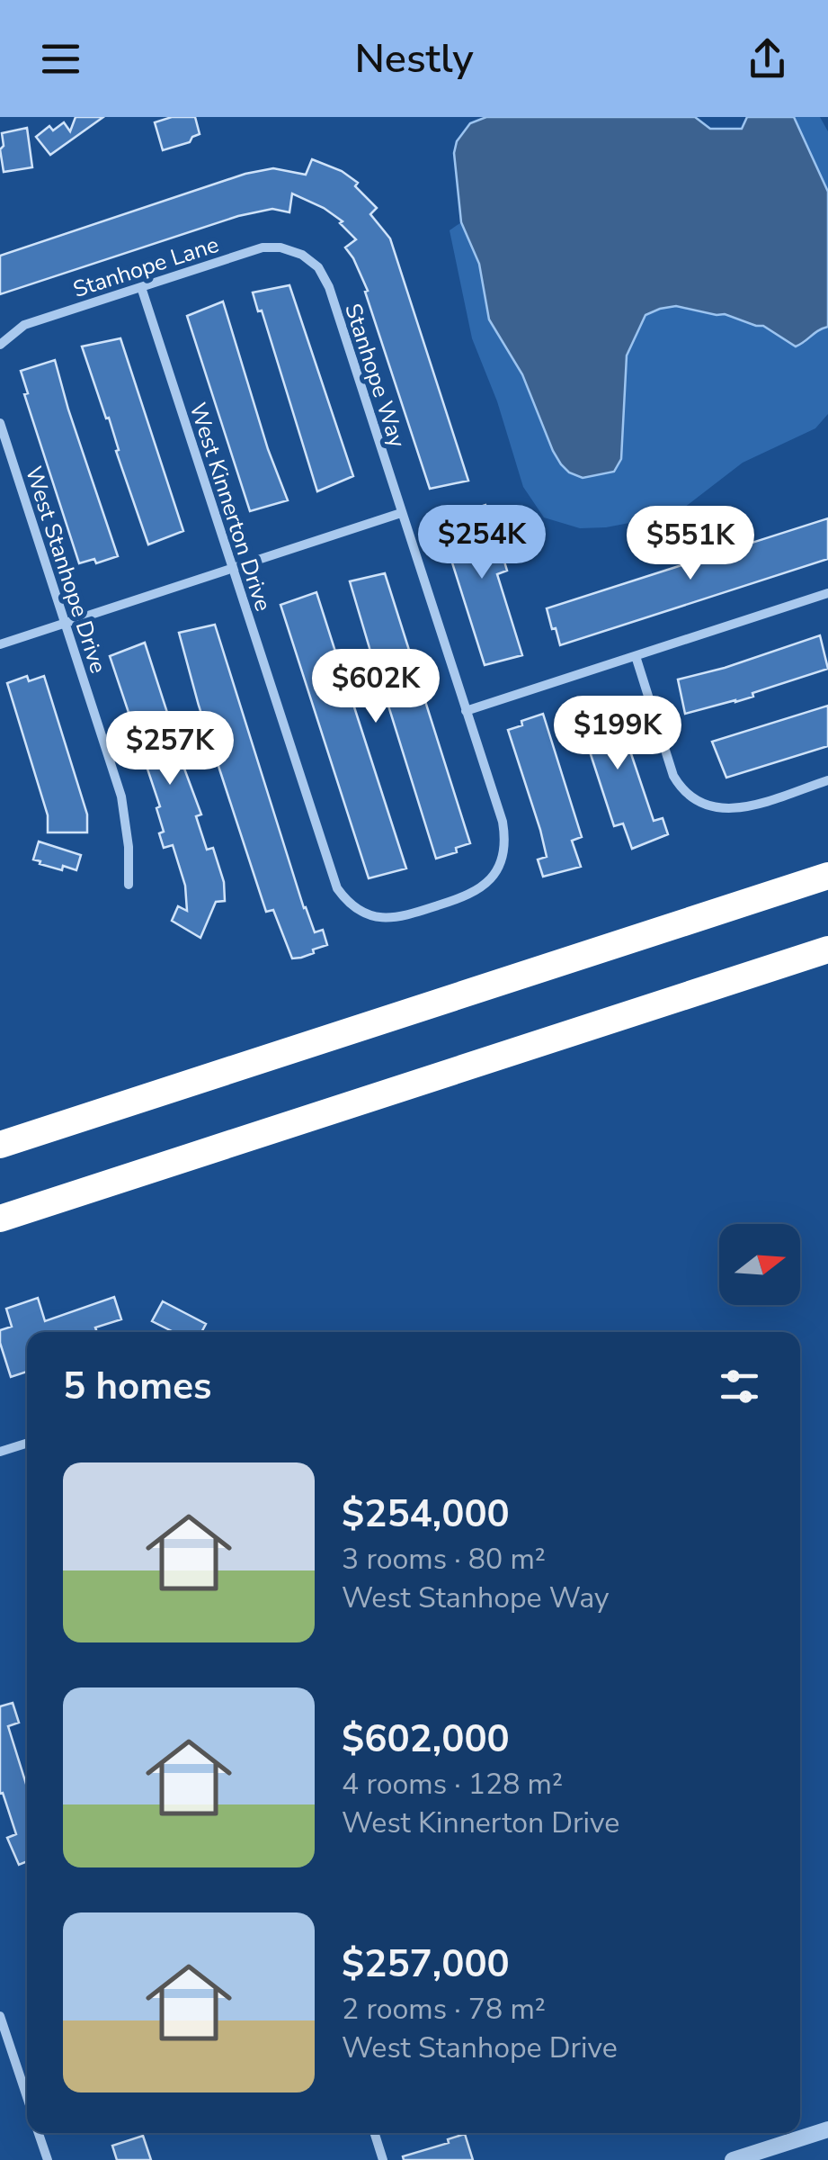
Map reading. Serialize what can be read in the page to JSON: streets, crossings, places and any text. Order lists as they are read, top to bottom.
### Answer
{
  "streets": {
    "street": [
      "Stanhope Lane",
      "Stanhope Way",
      "West Kinnerton Drive",
      "West Stanhope Drive"
    ]
  },
  "crossings": [
    ["Stanhope Lane", "Stanhope Way"],
    ["Stanhope Lane", "West Kinnerton Drive"],
    ["Stanhope Way", "West Kinnerton Drive"]
  ],
  "north": "right",
  "page": {
    "header": "Nestly",
    "price": [
      "$254K",
      "$551K",
      "$602K",
      "$199K",
      "$257K"
    ],
    "heading": "5 homes",
    "list": [
      {
        "name": "$254,000",
        "note": "3 rooms · 80 m² · West Stanhope Way"
      },
      {
        "name": "$602,000",
        "note": "4 rooms · 128 m² · West Kinnerton Drive"
      },
      {
        "name": "$257,000",
        "note": "2 rooms · 78 m² · West Stanhope Drive"
      }
    ]
  }
}
